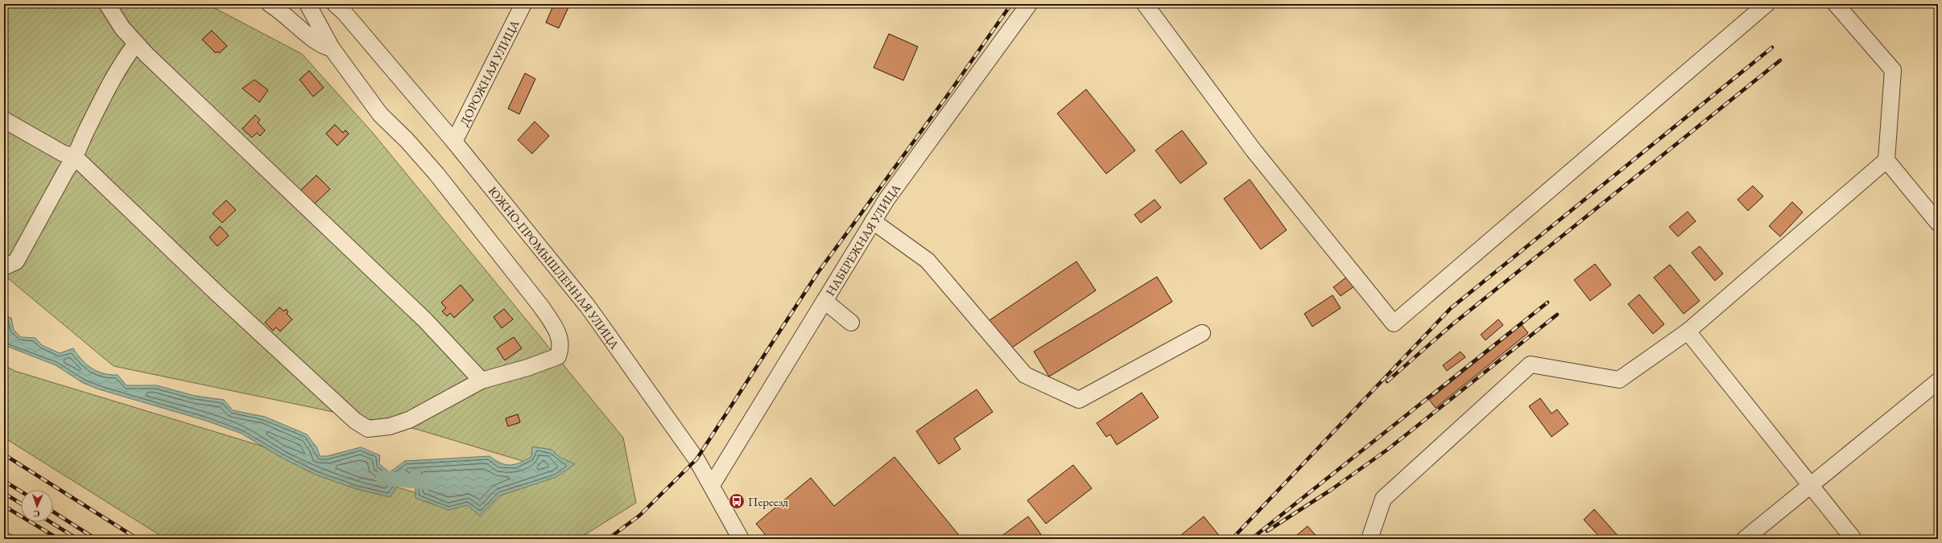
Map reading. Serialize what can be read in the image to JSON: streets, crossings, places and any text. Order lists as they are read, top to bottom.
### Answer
{
  "streets": {
    "street": ["ДОРОЖНАЯ УЛИЦА", "НАБЕРЕЖНАЯ УЛИЦА", "ЮЖНО-ПРОМЫШЛЕННАЯ УЛИЦА"]
  },
  "crossings": [
    ["ДОРОЖНАЯ УЛИЦА", "ЮЖНО-ПРОМЫШЛЕННАЯ УЛИЦА"],
    ["НАБЕРЕЖНАЯ УЛИЦА", "ЮЖНО-ПРОМЫШЛЕННАЯ УЛИЦА"]
  ],
  "places": {
    "bus stop": ["Переезд"]
  },
  "north": "bottom"
}
